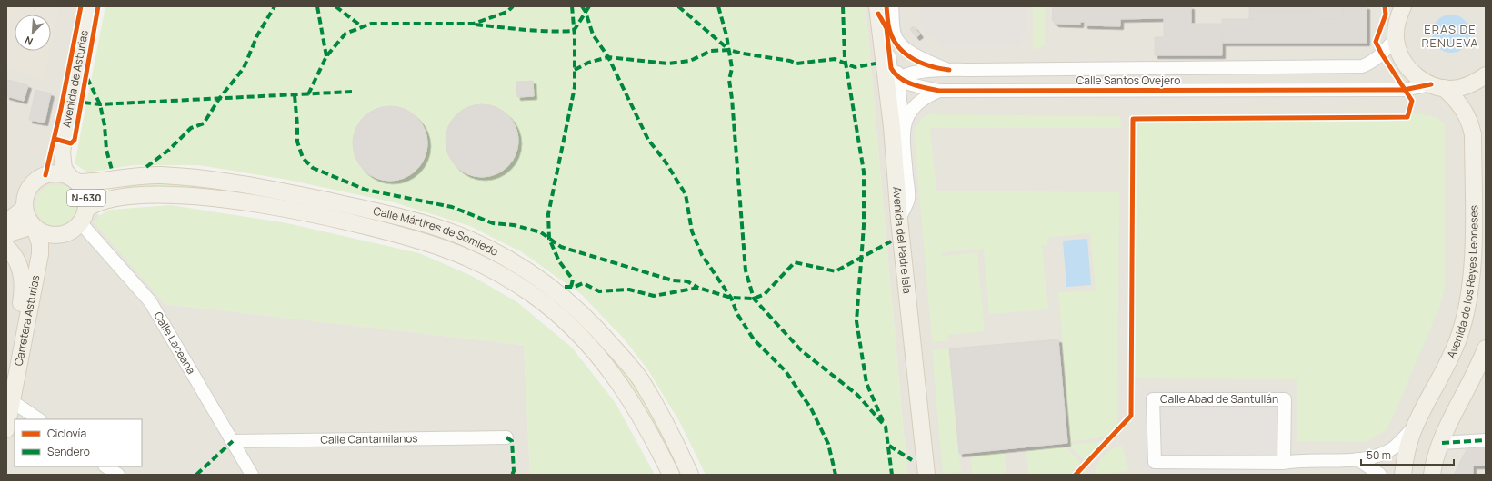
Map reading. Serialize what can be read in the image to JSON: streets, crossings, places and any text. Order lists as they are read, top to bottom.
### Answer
{
  "streets": {
    "main road": [
      "Avenida de Asturias",
      "N-630",
      "Calle Mártires de Somiedo",
      "Avenida del Padre Isla",
      "Avenida de los Reyes Leoneses",
      "Carretera Asturias"
    ],
    "street": [
      "Calle Santos Ovejero",
      "Calle Laceana",
      "Calle Abad de Santullán",
      "Calle Cantamilanos"
    ]
  },
  "crossings": [
    ["Avenida de Asturias", "N-630"],
    ["Avenida de Asturias", "Calle Mártires de Somiedo"],
    ["Avenida de Asturias", "Carretera Asturias"],
    ["Avenida de Asturias", "Calle Laceana"],
    ["Calle Santos Ovejero", "Avenida del Padre Isla"],
    ["Calle Santos Ovejero", "Avenida de los Reyes Leoneses"],
    ["N-630", "Calle Mártires de Somiedo"],
    ["N-630", "Carretera Asturias"],
    ["N-630", "Calle Laceana"],
    ["Calle Mártires de Somiedo", "Carretera Asturias"],
    ["Calle Mártires de Somiedo", "Calle Laceana"],
    ["Avenida de los Reyes Leoneses", "Calle Abad de Santullán"],
    ["Carretera Asturias", "Calle Laceana"],
    ["Calle Laceana", "Calle Cantamilanos"]
  ],
  "districts": ["ERAS DE RENUEVA"],
  "legend": ["Ciclovía", "Sendero"],
  "scale_bar": "50 m",
  "north": "bottom left"
}
